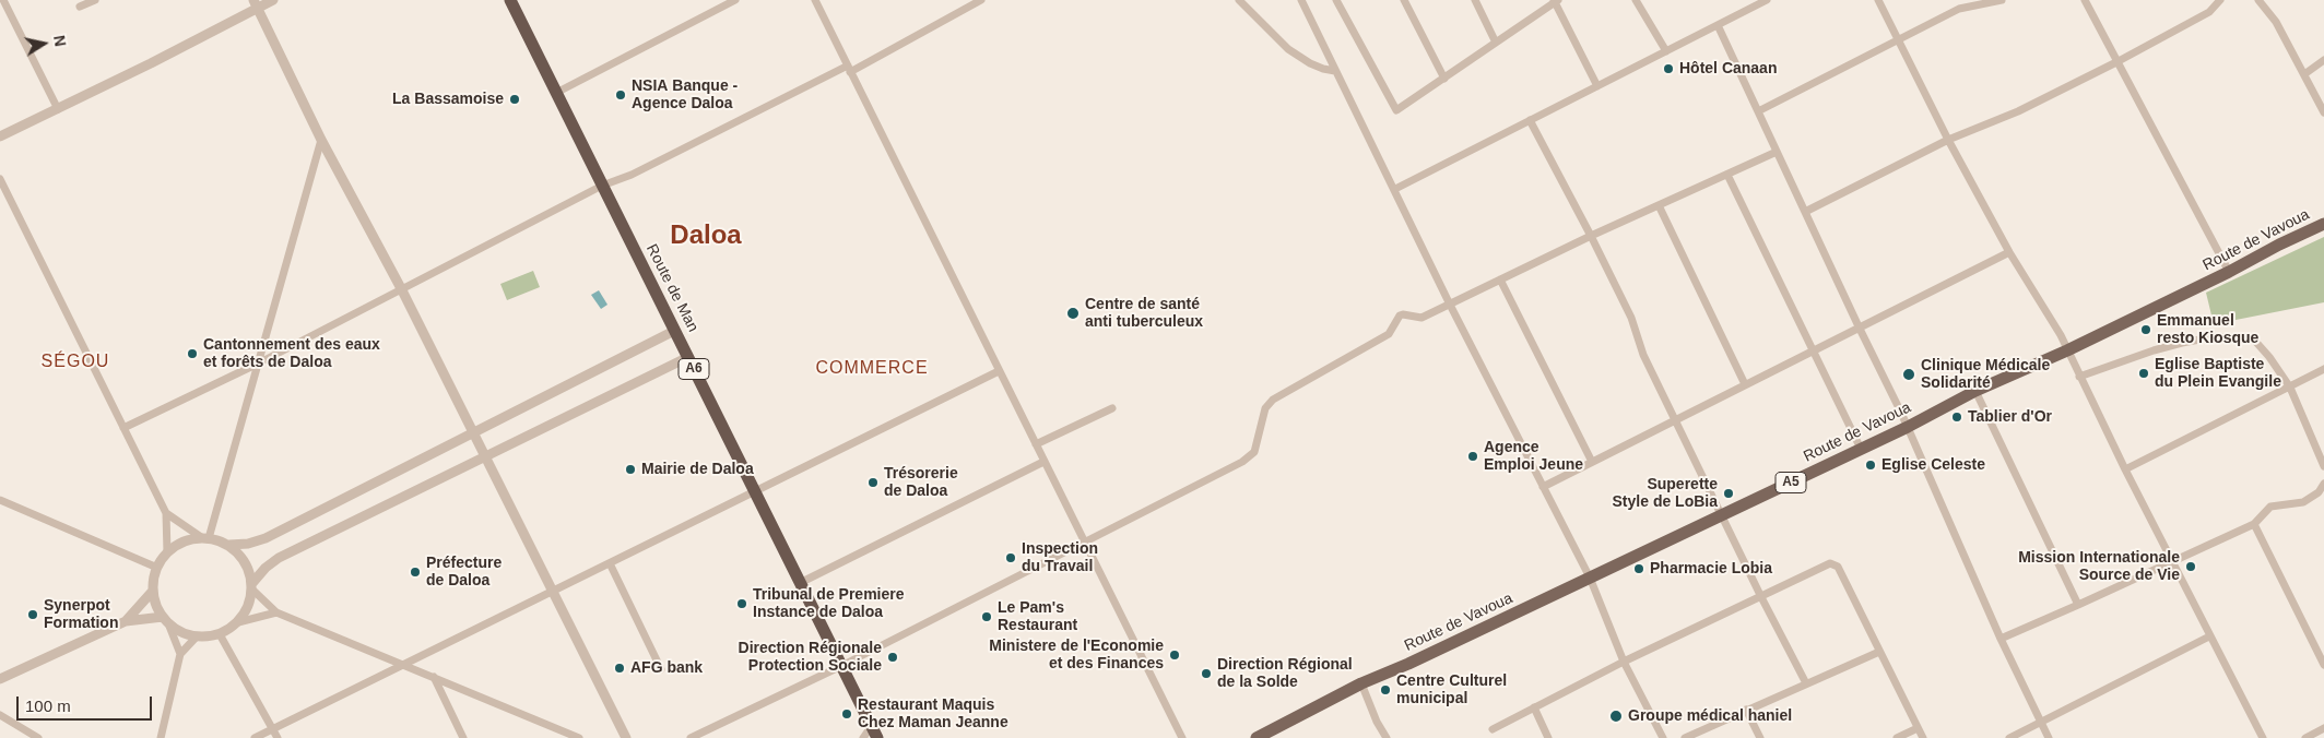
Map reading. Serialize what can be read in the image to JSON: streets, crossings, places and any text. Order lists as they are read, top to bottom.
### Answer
{
  "streets": {
    "highway": ["Route de Man", "A6"],
    "main road": ["Route de Vavoua", "A5"]
  },
  "districts": ["Daloa", "SÉGOU", "COMMERCE"],
  "places": [
    "Hôtel Canaan",
    "NSIA Banque - Agence Daloa",
    "La Bassamoise",
    "Centre de santé anti tuberculeux",
    "Emmanuel resto Kiosque",
    "Cantonnement des eaux et forêts de Daloa",
    "Eglise Baptiste du Plein Evangile",
    "Clinique Médicale Solidarité",
    "Tablier d'Or",
    "Agence Emploi Jeune",
    "Eglise Celeste",
    "Mairie de Daloa",
    "Trésorerie de Daloa",
    "Superette Style de LoBia",
    "Inspection du Travail",
    "Mission Internationale Source de Vie",
    "Pharmacie Lobia",
    "Préfecture de Daloa",
    "Tribunal de Premiere Instance de Daloa",
    "Synerpot Formation",
    "Le Pam's Restaurant",
    "Ministere de l'Economie et des Finances",
    "Direction Régionale Protection Sociale",
    "AFG bank",
    "Direction Régional de la Solde",
    "Centre Culturel municipal",
    "Restaurant Maquis Chez Maman Jeanne",
    "Groupe médical haniel"
  ],
  "scale_bar": "100 m",
  "north": "right"
}
